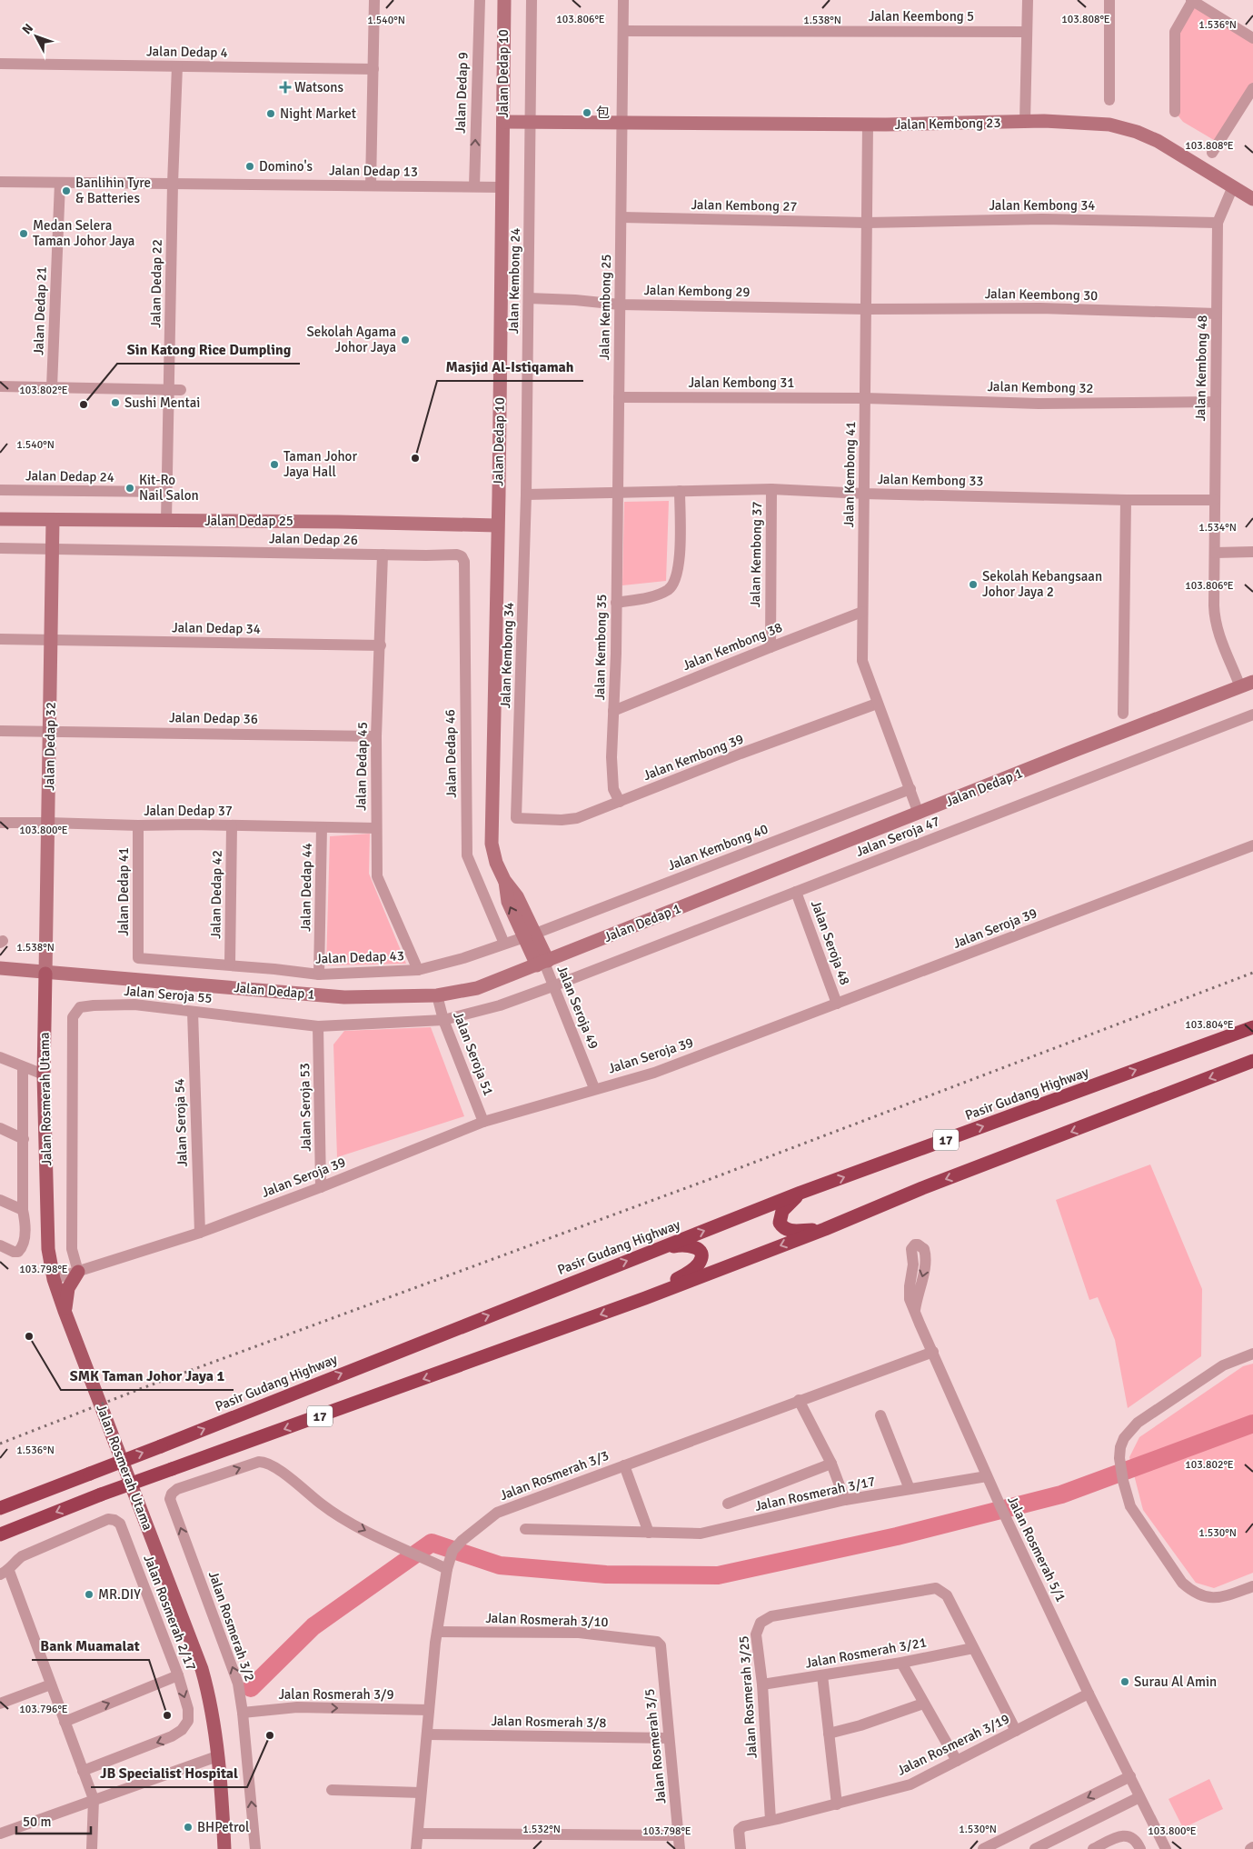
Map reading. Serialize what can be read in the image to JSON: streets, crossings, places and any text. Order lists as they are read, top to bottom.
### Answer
{
  "streets": {
    "highway": ["Pasir Gudang Highway", "17"],
    "main road": [
      "Jalan Dedap 10",
      "Jalan Kembong 23",
      "Jalan Dedap 25",
      "Jalan Dedap 32",
      "Jalan Dedap 1",
      "Jalan Rosmerah Utama"
    ],
    "street": [
      "Jalan Keembong 5",
      "Jalan Dedap 4",
      "Jalan Dedap 9",
      "Jalan Dedap 13",
      "Jalan Kembong 27",
      "Jalan Kembong 34",
      "Jalan Kembong 24",
      "Jalan Dedap 22",
      "Jalan Kembong 29",
      "Jalan Keembong 30",
      "Jalan Kembong 25",
      "Jalan Dedap 21",
      "Jalan Kembong 48",
      "Jalan Kembong 31",
      "Jalan Kembong 32",
      "Jalan Kembong 41",
      "Jalan Dedap 24",
      "Jalan Kembong 33",
      "Jalan Dedap 26",
      "Jalan Kembong 37",
      "Jalan Dedap 34",
      "Jalan Kembong 38",
      "Jalan Kembong 35",
      "Jalan Dedap 36",
      "Jalan Dedap 46",
      "Jalan Kembong 39",
      "Jalan Dedap 45",
      "Jalan Dedap 37",
      "Jalan Seroja 47",
      "Jalan Kembong 40",
      "Jalan Dedap 44",
      "Jalan Dedap 41",
      "Jalan Dedap 42",
      "Jalan Seroja 39",
      "Jalan Seroja 48",
      "Jalan Dedap 43",
      "Jalan Seroja 55",
      "Jalan Seroja 49",
      "Jalan Seroja 51",
      "Jalan Seroja 53",
      "Jalan Seroja 54",
      "Jalan Rosmerah 3/3",
      "Jalan Rosmerah 3/17",
      "Jalan Rosmerah 5/1",
      "Jalan Rosmerah 2/17",
      "Jalan Rosmerah 3/10",
      "Jalan Rosmerah 3/2",
      "Jalan Rosmerah 3/21",
      "Jalan Rosmerah 3/9",
      "Jalan Rosmerah 3/25",
      "Jalan Rosmerah 3/8",
      "Jalan Rosmerah 3/19",
      "Jalan Rosmerah 3/5"
    ]
  },
  "crossings": [
    ["Jalan Keembong 5", "Jalan Kembong 25"],
    ["Jalan Dedap 4", "Jalan Dedap 22"],
    ["Jalan Dedap 10", "Jalan Kembong 23"],
    ["Jalan Dedap 10", "Jalan Dedap 13"],
    ["Jalan Dedap 10", "Jalan Dedap 25"],
    ["Jalan Dedap 10", "Jalan Dedap 1"],
    ["Jalan Dedap 10", "Jalan Kembong 40"],
    ["Jalan Dedap 10", "Jalan Dedap 43"],
    ["Jalan Dedap 10", "Jalan Seroja 49"],
    ["Jalan Dedap 9", "Jalan Dedap 13"],
    ["Jalan Kembong 23", "Jalan Kembong 24"],
    ["Jalan Kembong 23", "Jalan Kembong 25"],
    ["Jalan Kembong 23", "Jalan Kembong 48"],
    ["Jalan Kembong 23", "Jalan Kembong 41"],
    ["Jalan Dedap 13", "Jalan Dedap 22"],
    ["Jalan Dedap 13", "Jalan Dedap 21"],
    ["Jalan Kembong 27", "Jalan Kembong 34"],
    ["Jalan Kembong 27", "Jalan Kembong 25"],
    ["Jalan Kembong 27", "Jalan Kembong 41"],
    ["Jalan Kembong 34", "Jalan Kembong 24"],
    ["Jalan Kembong 34", "Jalan Kembong 48"],
    ["Jalan Kembong 34", "Jalan Kembong 41"],
    ["Jalan Kembong 34", "Jalan Kembong 33"],
    ["Jalan Kembong 34", "Jalan Kembong 39"],
    ["Jalan Kembong 24", "Jalan Kembong 29"],
    ["Jalan Kembong 24", "Jalan Kembong 33"],
    ["Jalan Dedap 22", "Jalan Dedap 24"],
    ["Jalan Dedap 22", "Jalan Dedap 25"],
    ["Jalan Kembong 29", "Jalan Keembong 30"],
    ["Jalan Kembong 29", "Jalan Kembong 25"],
    ["Jalan Kembong 29", "Jalan Kembong 41"],
    ["Jalan Keembong 30", "Jalan Kembong 48"],
    ["Jalan Keembong 30", "Jalan Kembong 41"],
    ["Jalan Kembong 25", "Jalan Kembong 31"],
    ["Jalan Kembong 25", "Jalan Kembong 33"],
    ["Jalan Kembong 25", "Jalan Kembong 35"],
    ["Jalan Kembong 48", "Jalan Kembong 32"],
    ["Jalan Kembong 48", "Jalan Kembong 33"],
    ["Jalan Kembong 48", "Jalan Dedap 1"],
    ["Jalan Kembong 31", "Jalan Kembong 32"],
    ["Jalan Kembong 31", "Jalan Kembong 41"],
    ["Jalan Kembong 32", "Jalan Kembong 41"],
    ["Jalan Kembong 41", "Jalan Kembong 33"],
    ["Jalan Kembong 41", "Jalan Kembong 38"],
    ["Jalan Kembong 41", "Jalan Kembong 39"],
    ["Jalan Kembong 41", "Jalan Dedap 1"],
    ["Jalan Kembong 41", "Jalan Kembong 40"],
    ["Jalan Kembong 33", "Jalan Kembong 37"],
    ["Jalan Kembong 33", "Jalan Kembong 35"],
    ["Jalan Dedap 25", "Jalan Dedap 32"],
    ["Jalan Dedap 26", "Jalan Dedap 32"],
    ["Jalan Dedap 26", "Jalan Dedap 46"],
    ["Jalan Dedap 26", "Jalan Dedap 45"],
    ["Jalan Kembong 37", "Jalan Kembong 38"],
    ["Jalan Dedap 34", "Jalan Dedap 32"],
    ["Jalan Dedap 34", "Jalan Dedap 45"],
    ["Jalan Kembong 38", "Jalan Kembong 35"],
    ["Jalan Kembong 35", "Jalan Kembong 39"],
    ["Jalan Dedap 36", "Jalan Dedap 32"],
    ["Jalan Dedap 36", "Jalan Dedap 45"],
    ["Jalan Dedap 32", "Jalan Dedap 1"],
    ["Jalan Dedap 32", "Jalan Dedap 37"],
    ["Jalan Dedap 32", "Jalan Rosmerah Utama"],
    ["Jalan Dedap 46", "Jalan Dedap 43"],
    ["Jalan Dedap 45", "Jalan Dedap 37"],
    ["Jalan Dedap 45", "Jalan Dedap 43"],
    ["Jalan Dedap 1", "Jalan Seroja 49"],
    ["Jalan Dedap 1", "Jalan Seroja 51"],
    ["Jalan Dedap 1", "Jalan Rosmerah Utama"],
    ["Jalan Dedap 37", "Jalan Dedap 44"],
    ["Jalan Dedap 37", "Jalan Dedap 41"],
    ["Jalan Dedap 37", "Jalan Dedap 42"],
    ["Jalan Seroja 47", "Jalan Seroja 48"],
    ["Jalan Seroja 47", "Jalan Seroja 55"],
    ["Jalan Seroja 47", "Jalan Seroja 49"],
    ["Jalan Seroja 47", "Jalan Seroja 51"],
    ["Jalan Kembong 40", "Jalan Dedap 43"],
    ["Jalan Dedap 44", "Jalan Dedap 43"],
    ["Jalan Dedap 41", "Jalan Dedap 43"],
    ["Jalan Dedap 42", "Jalan Dedap 43"],
    ["Jalan Seroja 39", "Jalan Seroja 48"],
    ["Jalan Seroja 39", "Jalan Seroja 55"],
    ["Jalan Seroja 39", "Jalan Seroja 49"],
    ["Jalan Seroja 39", "Jalan Seroja 51"],
    ["Jalan Seroja 39", "Jalan Rosmerah Utama"],
    ["Jalan Seroja 39", "Jalan Seroja 53"],
    ["Jalan Seroja 39", "Jalan Seroja 54"],
    ["Jalan Seroja 55", "Jalan Seroja 51"],
    ["Jalan Seroja 55", "Jalan Seroja 53"],
    ["Jalan Seroja 55", "Jalan Seroja 54"],
    ["Jalan Rosmerah 3/3", "Jalan Rosmerah 5/1"],
    ["Jalan Rosmerah 3/3", "Jalan Rosmerah 3/10"],
    ["Jalan Rosmerah 3/3", "Jalan Rosmerah 3/2"],
    ["Jalan Rosmerah 3/3", "Jalan Rosmerah 3/9"],
    ["Jalan Rosmerah 3/3", "Jalan Rosmerah 3/8"],
    ["Jalan Rosmerah 3/17", "Jalan Rosmerah 5/1"],
    ["Jalan Rosmerah 5/1", "Jalan Rosmerah 3/19"],
    ["Jalan Rosmerah 3/10", "Jalan Rosmerah 3/5"],
    ["Jalan Rosmerah 3/2", "Jalan Rosmerah 3/9"],
    ["Jalan Rosmerah 3/21", "Jalan Rosmerah 3/25"],
    ["Jalan Rosmerah 3/25", "Jalan Rosmerah 3/19"],
    ["Jalan Rosmerah 3/8", "Jalan Rosmerah 3/5"]
  ],
  "one_way": ["Jalan Dedap 9"],
  "places": {
    "health": ["Watsons"],
    "other": [
      "包",
      "Night Market",
      "Domino's",
      "Banlihin Tyre & Batteries",
      "Medan Selera Taman Johor Jaya",
      "Sekolah Agama Johor Jaya",
      "Sushi Mentai",
      "Sin Katong Rice Dumpling",
      "Masjid Al-Istiqamah",
      "Taman Johor Jaya Hall",
      "Kit-Ro Nail Salon",
      "Sekolah Kebangsaan Johor Jaya 2",
      "SMK Taman Johor Jaya 1",
      "MR.DIY",
      "Surau Al Amin",
      "Bank Muamalat",
      "JB Specialist Hospital",
      "BHPetrol"
    ]
  },
  "scale_bar": "50 m",
  "north": "top left",
  "coordinates": [
    "103.806°E",
    "103.808°E",
    "1.540°N",
    "1.538°N",
    "1.536°N",
    "103.802°E",
    "1.534°N",
    "103.800°E",
    "103.804°E",
    "103.798°E",
    "1.530°N",
    "103.796°E",
    "1.532°N"
  ]
}
